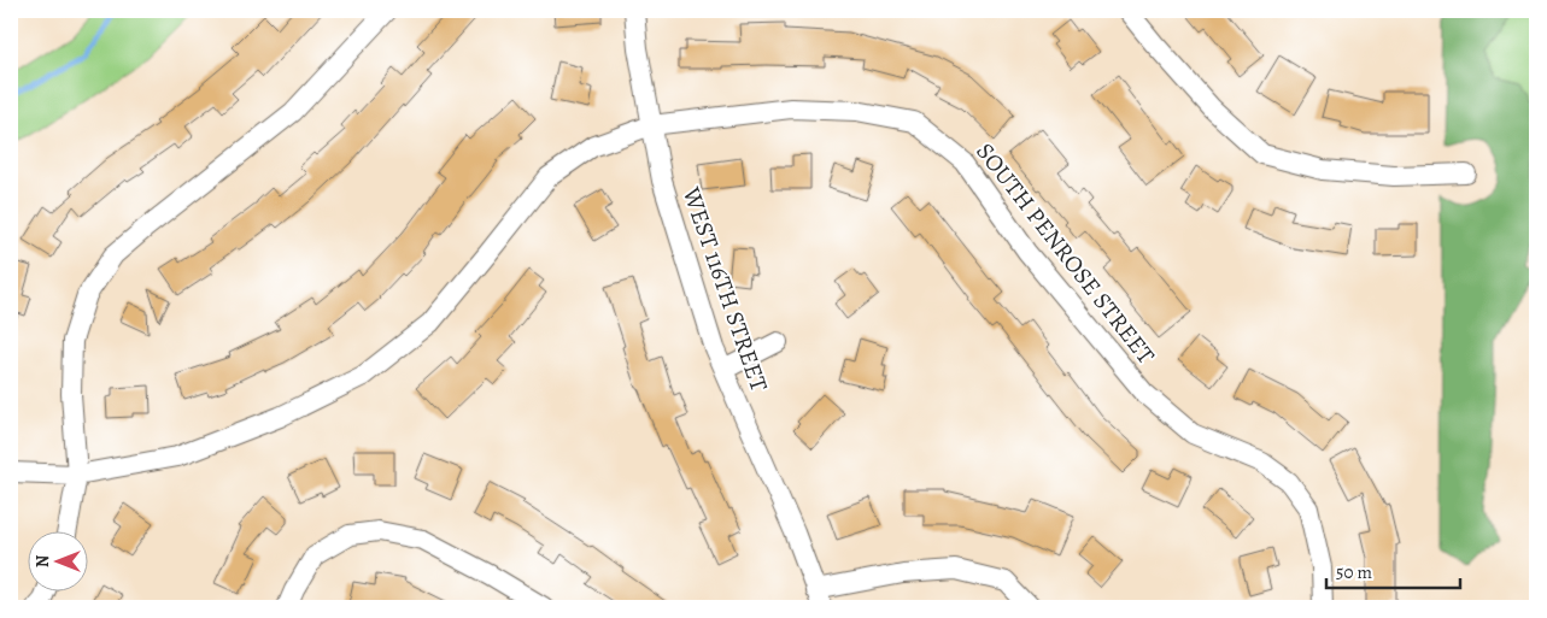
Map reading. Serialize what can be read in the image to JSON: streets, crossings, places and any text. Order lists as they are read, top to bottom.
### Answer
{
  "streets": {
    "street": ["SOUTH PENROSE STREET", "WEST 116TH STREET"]
  },
  "crossings": [
    ["SOUTH PENROSE STREET", "WEST 116TH STREET"]
  ],
  "scale_bar": "50 m",
  "north": "left"
}
